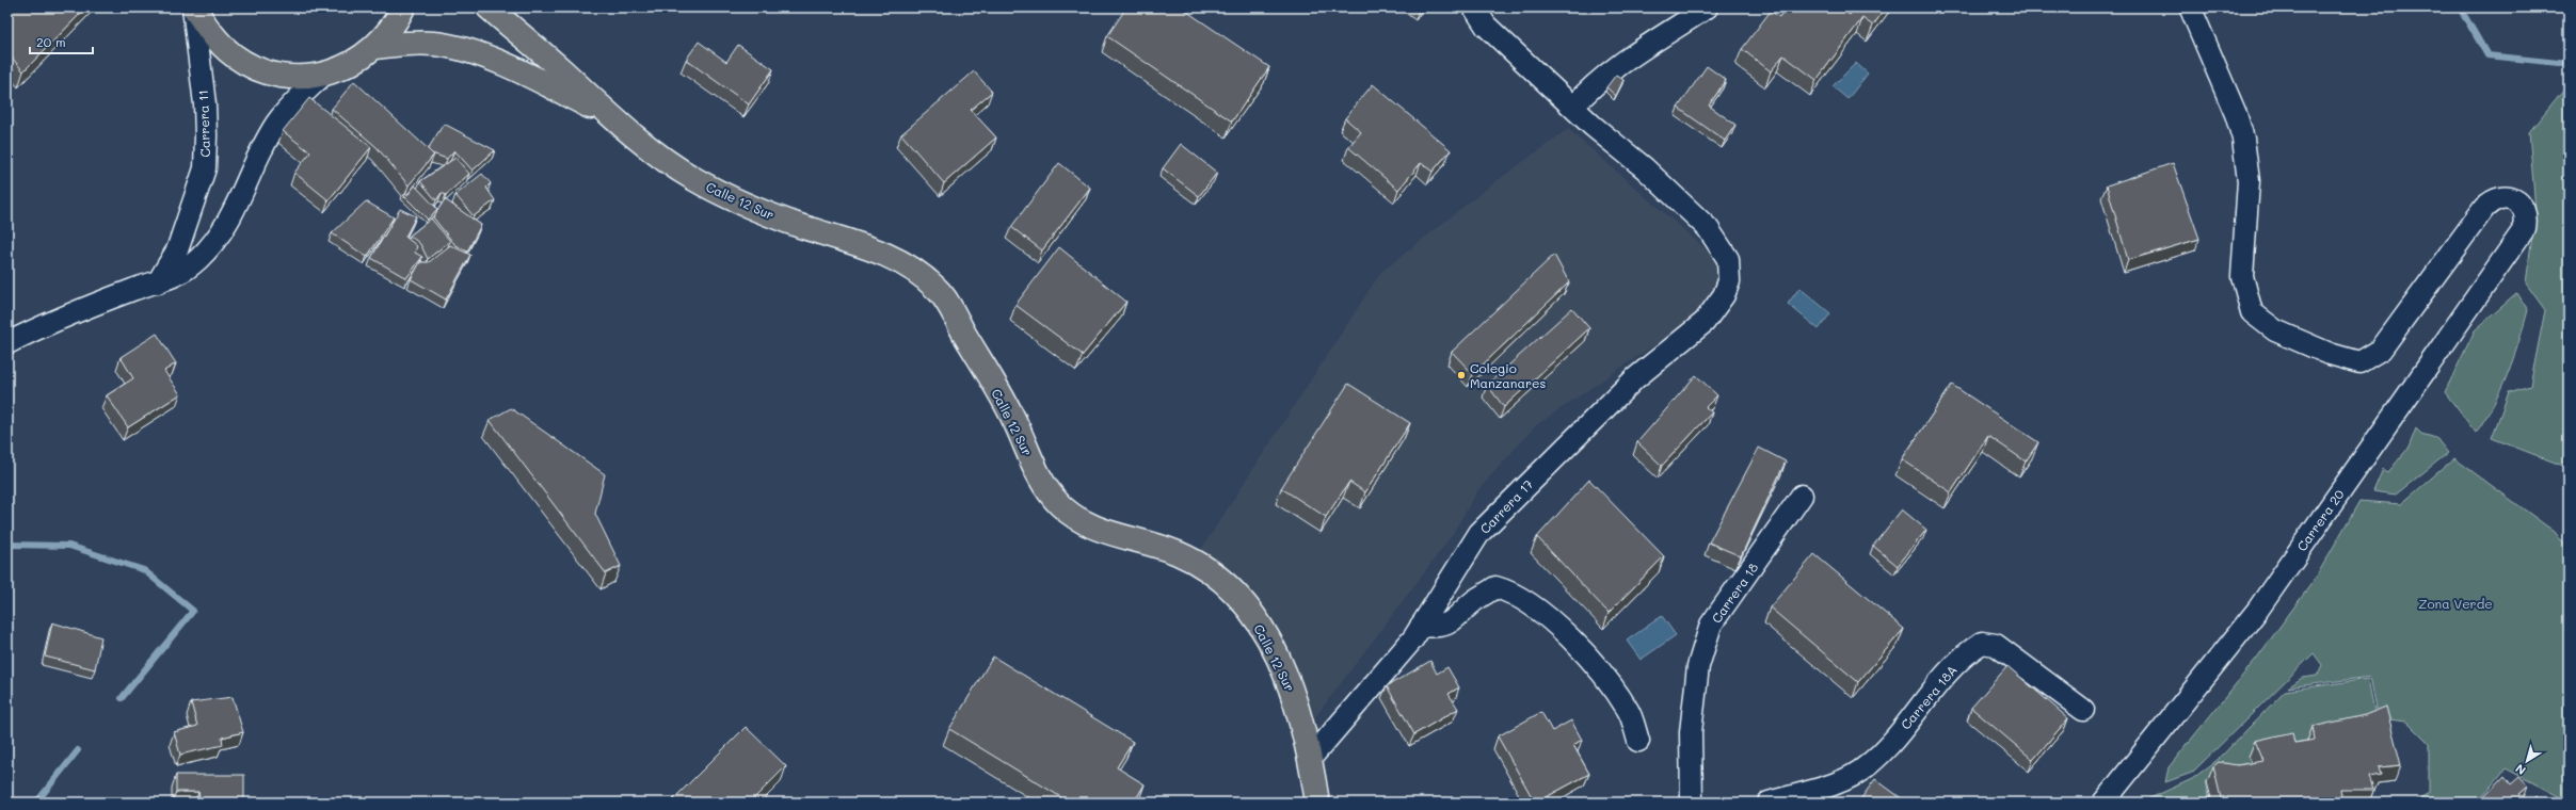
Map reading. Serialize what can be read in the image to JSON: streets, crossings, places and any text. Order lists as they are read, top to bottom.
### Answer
{
  "streets": {
    "main road": ["Calle 12 Sur"],
    "street": [
      "Carrera 11",
      "Carrera 17",
      "Carrera 20",
      "Carrera 18",
      "Carrera 18A"
    ]
  },
  "crossings": [
    ["Calle 12 Sur", "Carrera 17"]
  ],
  "parks": ["Zona Verde"],
  "places": ["Colegio Manzanares"],
  "scale_bar": "20 m",
  "north": "bottom left"
}
